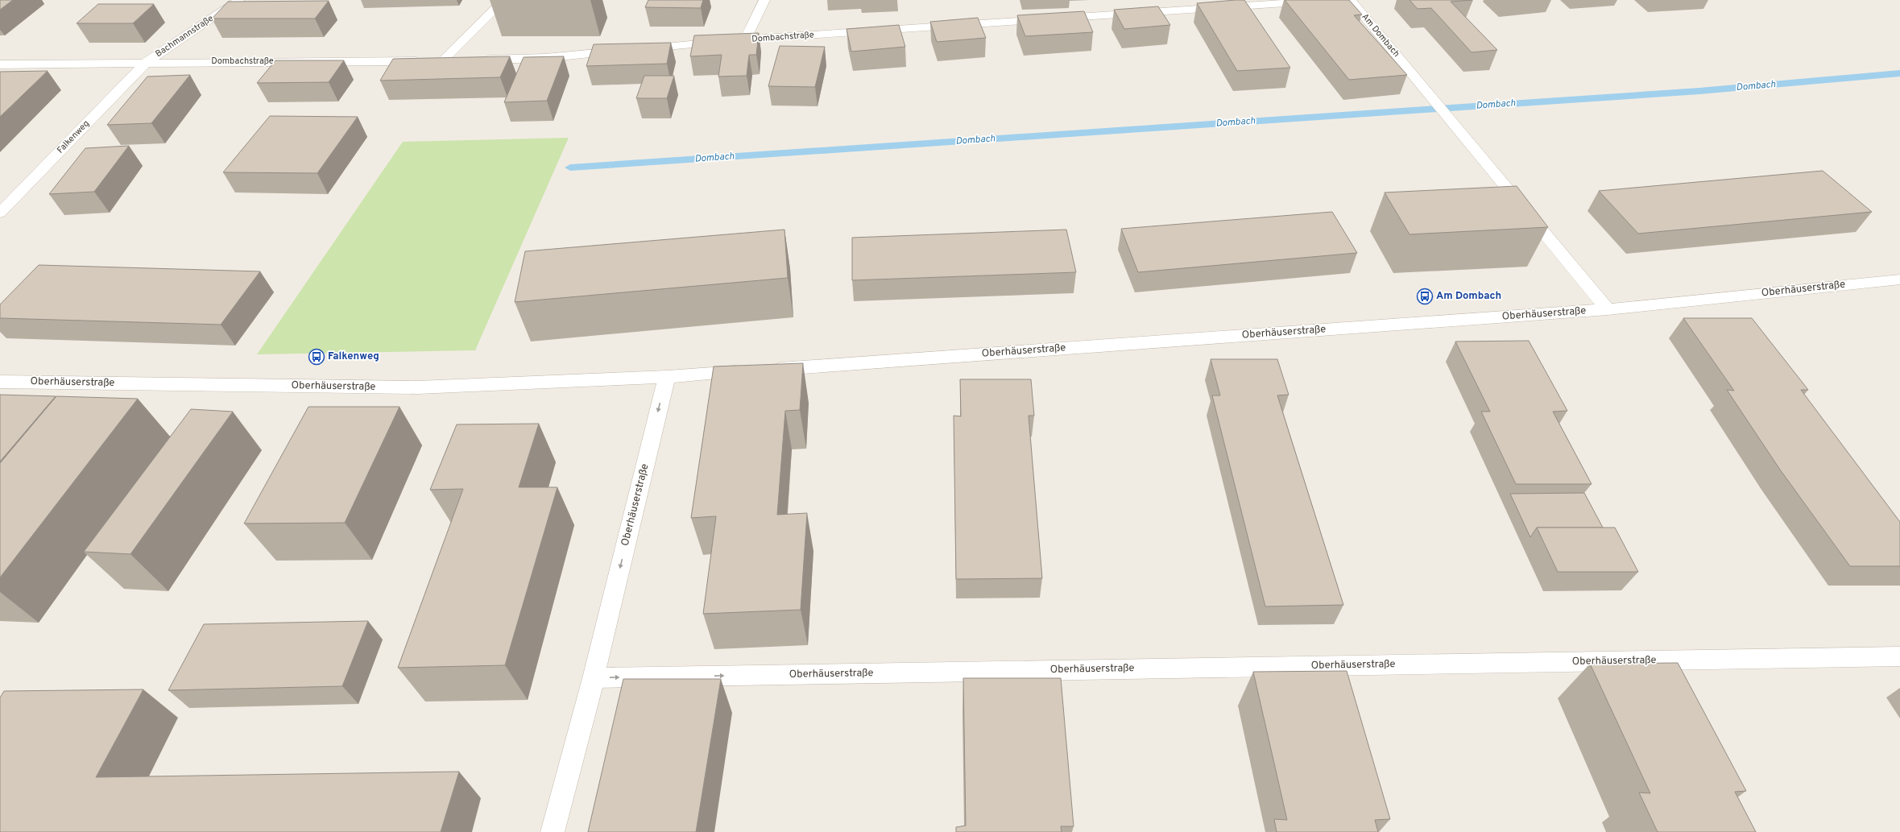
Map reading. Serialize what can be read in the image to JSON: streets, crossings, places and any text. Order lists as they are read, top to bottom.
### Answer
{
  "streets": {
    "street": [
      "Am Dombach",
      "Bachmannstraße",
      "Dombachstraße",
      "Falkenweg",
      "Oberhäuserstraße"
    ]
  },
  "crossings": [
    ["Am Dombach", "Oberhäuserstraße"],
    ["Bachmannstraße", "Dombachstraße"],
    ["Bachmannstraße", "Falkenweg"],
    ["Dombachstraße", "Falkenweg"]
  ],
  "water": ["Dombach"],
  "places": {
    "bus stop": ["Am Dombach", "Falkenweg"]
  }
}
